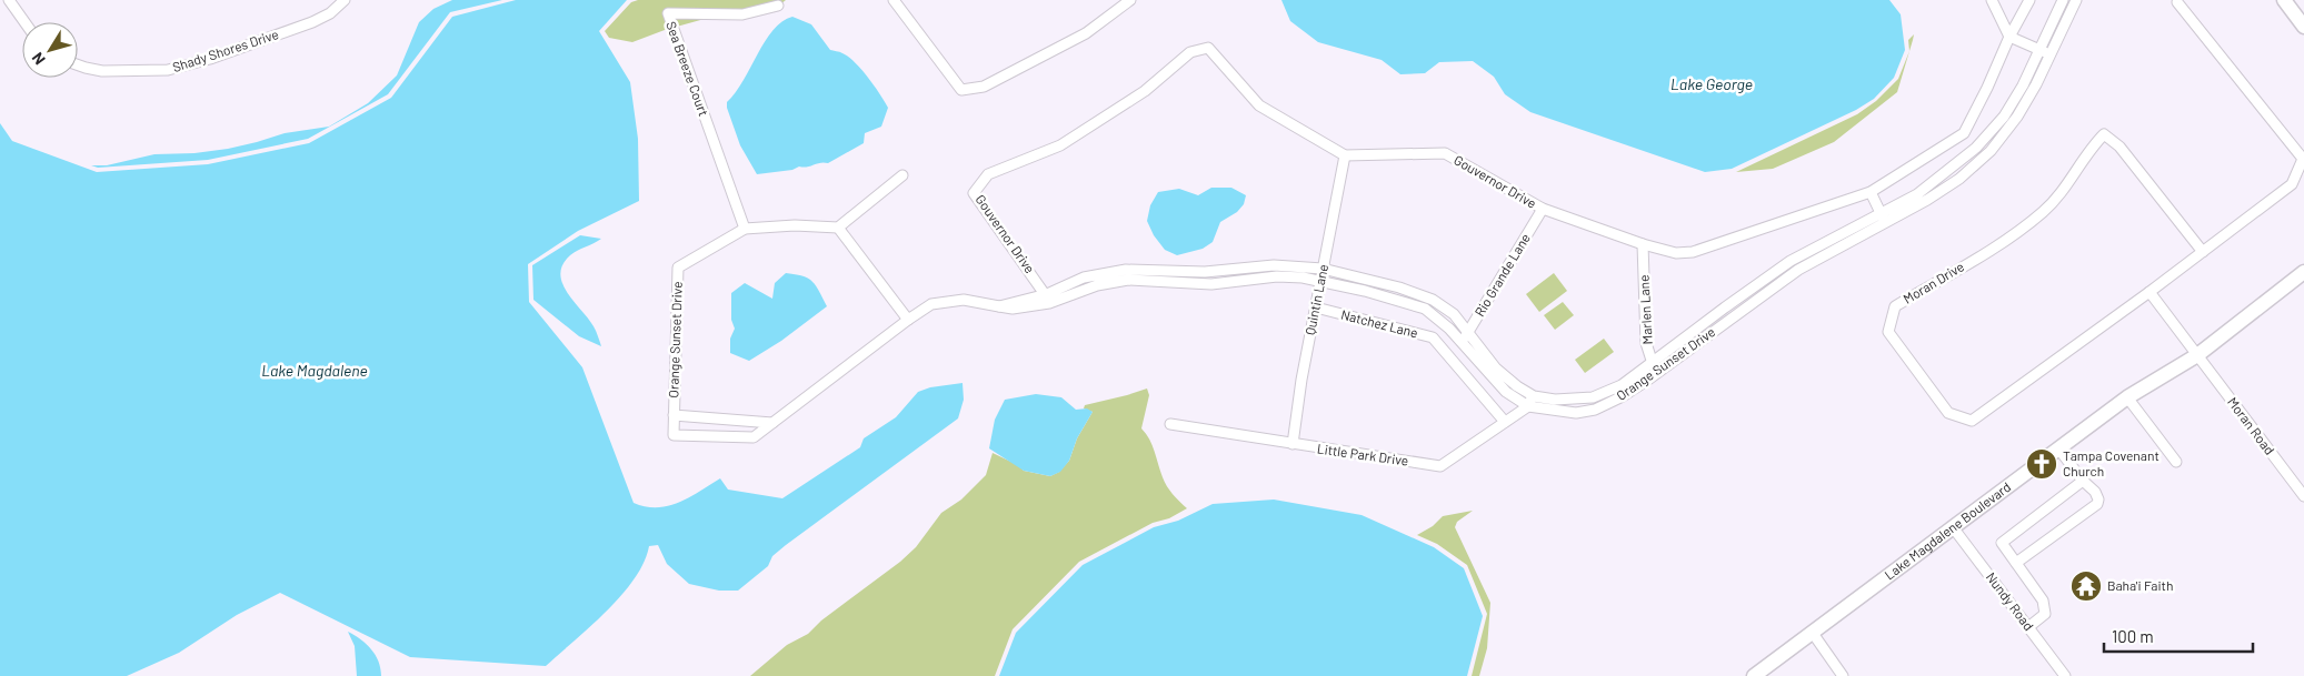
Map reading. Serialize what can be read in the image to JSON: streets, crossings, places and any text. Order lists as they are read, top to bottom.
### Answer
{
  "streets": {
    "street": [
      "Shady Shores Drive",
      "Sea Breeze Court",
      "Gouvernor Drive",
      "Rio Grande Lane",
      "Moran Drive",
      "Quintin Lane",
      "Marlen Lane",
      "Natchez Lane",
      "Orange Sunset Drive",
      "Moran Road",
      "Little Park Drive",
      "Lake Magdalene Boulevard",
      "Nundy Road"
    ]
  },
  "crossings": [
    ["Sea Breeze Court", "Orange Sunset Drive"],
    ["Gouvernor Drive", "Rio Grande Lane"],
    ["Gouvernor Drive", "Quintin Lane"],
    ["Gouvernor Drive", "Marlen Lane"],
    ["Gouvernor Drive", "Orange Sunset Drive"],
    ["Gouvernor Drive", "Little Park Drive"],
    ["Rio Grande Lane", "Marlen Lane"],
    ["Rio Grande Lane", "Orange Sunset Drive"],
    ["Rio Grande Lane", "Little Park Drive"],
    ["Moran Drive", "Moran Road"],
    ["Quintin Lane", "Natchez Lane"],
    ["Quintin Lane", "Orange Sunset Drive"],
    ["Quintin Lane", "Little Park Drive"],
    ["Marlen Lane", "Orange Sunset Drive"],
    ["Marlen Lane", "Little Park Drive"],
    ["Natchez Lane", "Little Park Drive"],
    ["Orange Sunset Drive", "Little Park Drive"],
    ["Moran Road", "Lake Magdalene Boulevard"],
    ["Lake Magdalene Boulevard", "Nundy Road"]
  ],
  "water": ["Lake George", "Lake Magdalene"],
  "places": {
    "church": ["Tampa Covenant Church"],
    "temple": ["Baha'i Faith"]
  },
  "scale_bar": "100 m",
  "north": "bottom left"
}
